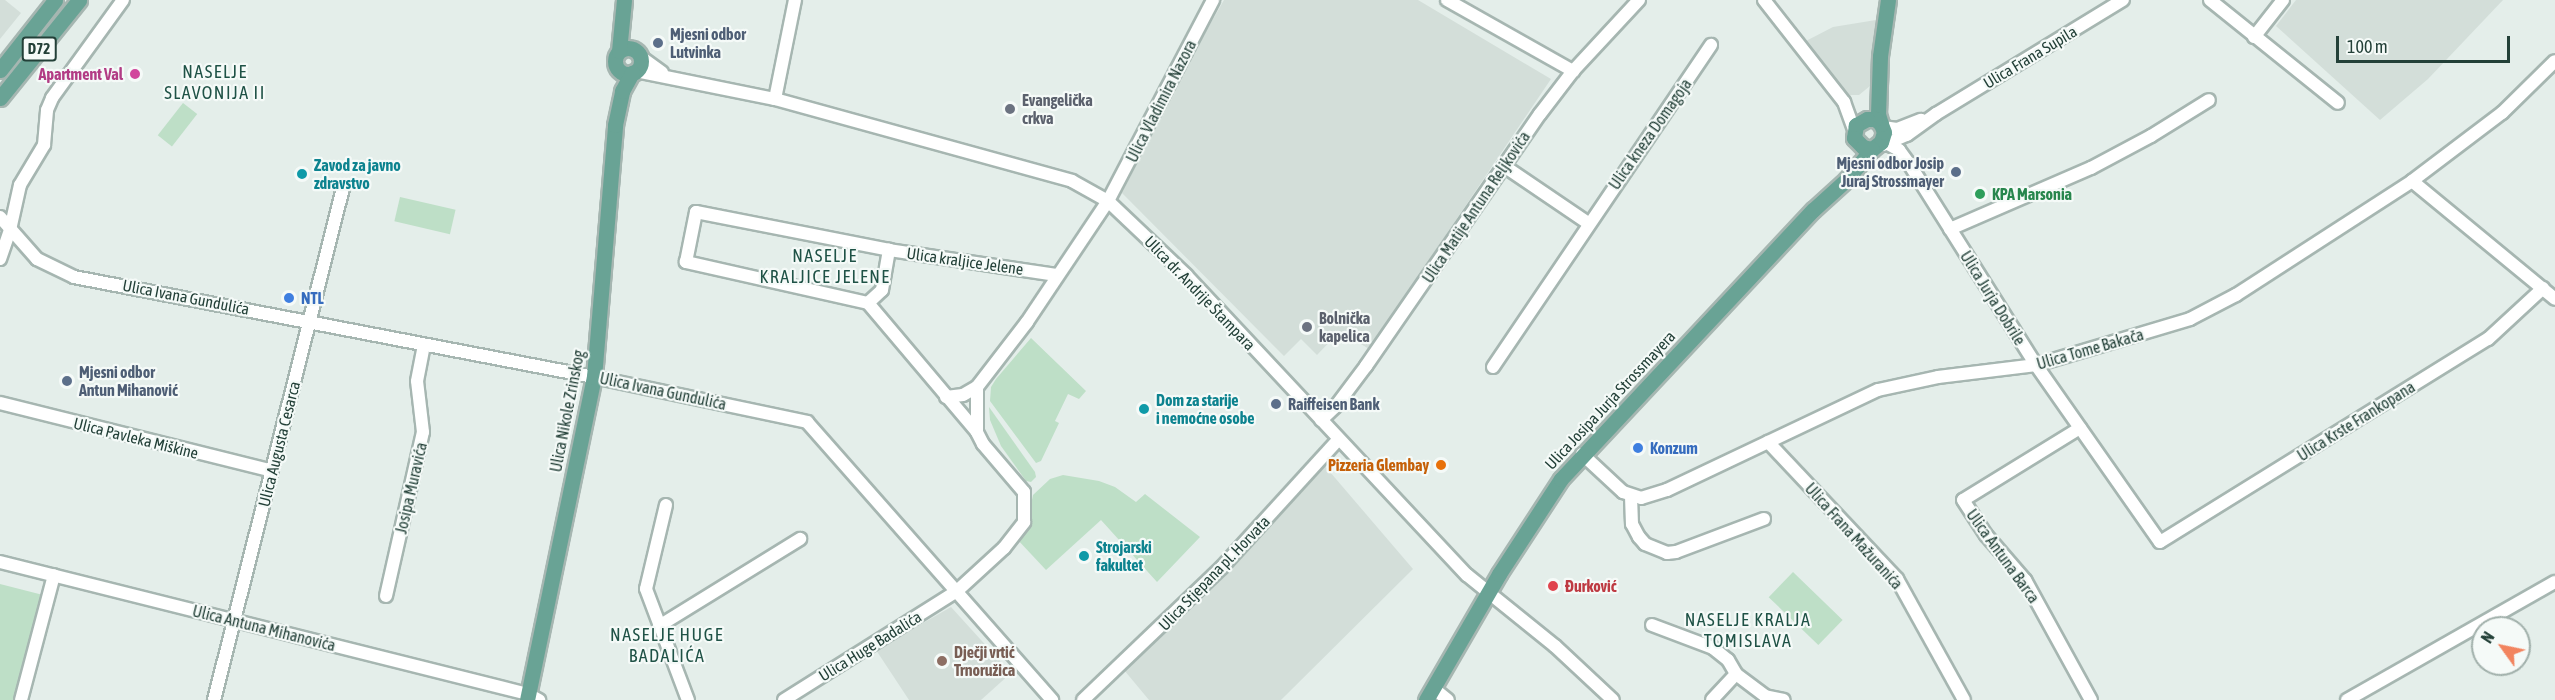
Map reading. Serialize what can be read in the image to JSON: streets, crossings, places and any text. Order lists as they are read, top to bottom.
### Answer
{
  "streets": {
    "main road": ["D72", "Ulica Josipa Jurja Strossmayera", "Ulica Nikole Zrinskog"],
    "street": [
      "Ulica Frana Supila",
      "Ulica Vladimira Nazora",
      "Ulica kneza Domagoja",
      "Ulica Matije Antuna Reljkovića",
      "Ulica kraljice Jelene",
      "Ulica dr. Andrije Štampara",
      "Ulica Ivana Gundulića",
      "Ulica Jurja Dobrile",
      "Ulica Tome Bakača",
      "Ulica Krste Frankopana",
      "Ulica Pavleka Miškine",
      "Ulica Augusta Cesarca",
      "Josipa Muravića",
      "Ulica Frana Mažuranića",
      "Ulica Antuna Barca",
      "Ulica Stjepana pl. Horvata",
      "Ulica Antuna Mihanovića",
      "Ulica Huge Badalića"
    ]
  },
  "crossings": [
    ["Ulica Frana Supila", "Ulica Jurja Dobrile"],
    ["Ulica Frana Supila", "Ulica Josipa Jurja Strossmayera"],
    ["Ulica Vladimira Nazora", "Ulica dr. Andrije Štampara"],
    ["Ulica Matije Antuna Reljkovića", "Ulica dr. Andrije Štampara"],
    ["Ulica dr. Andrije Štampara", "Ulica Josipa Jurja Strossmayera"],
    ["Ulica dr. Andrije Štampara", "Ulica Nikole Zrinskog"],
    ["Ulica dr. Andrije Štampara", "Ulica Stjepana pl. Horvata"],
    ["Ulica Ivana Gundulića", "Ulica Nikole Zrinskog"],
    ["Ulica Ivana Gundulića", "Ulica Augusta Cesarca"],
    ["Ulica Ivana Gundulića", "Josipa Muravića"],
    ["Ulica Ivana Gundulića", "Ulica Huge Badalića"],
    ["Ulica Jurja Dobrile", "Ulica Tome Bakača"],
    ["Ulica Jurja Dobrile", "Ulica Josipa Jurja Strossmayera"],
    ["Ulica Jurja Dobrile", "Ulica Krste Frankopana"],
    ["Ulica Jurja Dobrile", "Ulica Antuna Barca"],
    ["Ulica Tome Bakača", "Ulica Frana Mažuranića"],
    ["Ulica Nikole Zrinskog", "Ulica Antuna Mihanovića"],
    ["Ulica Pavleka Miškine", "Ulica Augusta Cesarca"],
    ["Ulica Augusta Cesarca", "Ulica Antuna Mihanovića"]
  ],
  "districts": [
    "NASELJE SLAVONIJA II",
    "NASELJE KRALJICE JELENE",
    "NASELJE KRALJA TOMISLAVA",
    "NASELJE HUGE BADALIĆA"
  ],
  "places": [
    "Mjesni odbor Lutvinka",
    "Apartment Val",
    "Evangelička crkva",
    "Mjesni odbor Josip Juraj Strossmayer",
    "Zavod za javno zdravstvo",
    "KPA Marsonia",
    "NTL",
    "Bolnička kapelica",
    "Mjesni odbor Antun Mihanović",
    "Raiffeisen Bank",
    "Dom za starije i nemoćne osobe",
    "Konzum",
    "Pizzeria Glembay",
    "Strojarski fakultet",
    "Đurković",
    "Dječji vrtić Trnoružica"
  ],
  "scale_bar": "100 m",
  "north": "top left"
}
